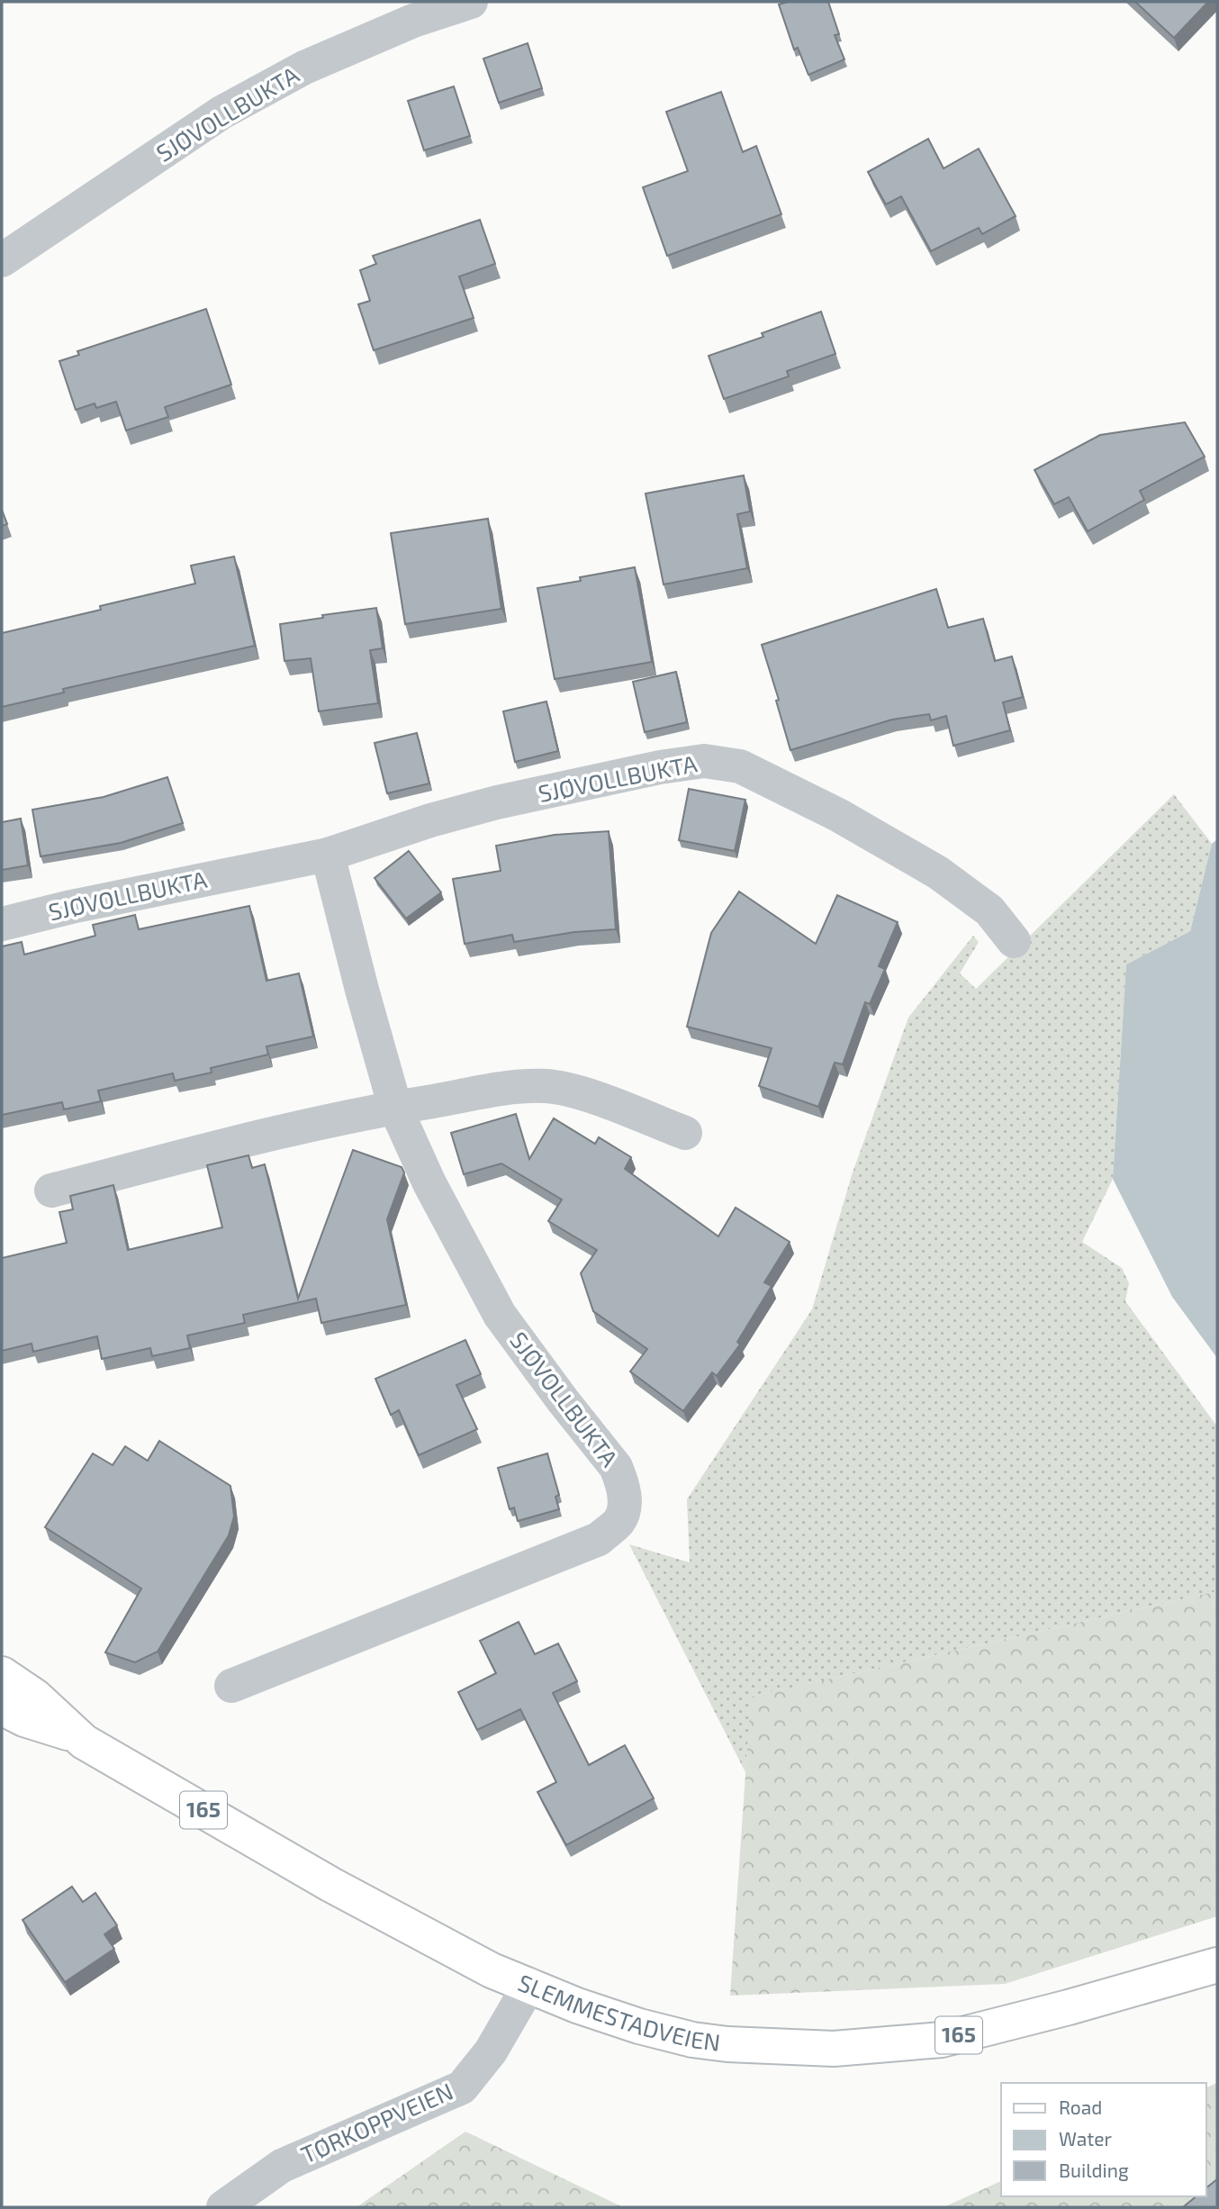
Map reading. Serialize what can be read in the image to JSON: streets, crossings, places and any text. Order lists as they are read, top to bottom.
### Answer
{
  "streets": {
    "main road": ["165", "SLEMMESTADVEIEN"],
    "street": ["SJØVOLLBUKTA", "TØRKOPPVEIEN"]
  },
  "crossings": [
    ["SLEMMESTADVEIEN", "TØRKOPPVEIEN"]
  ],
  "legend": ["Road", "Water", "Building"]
}
